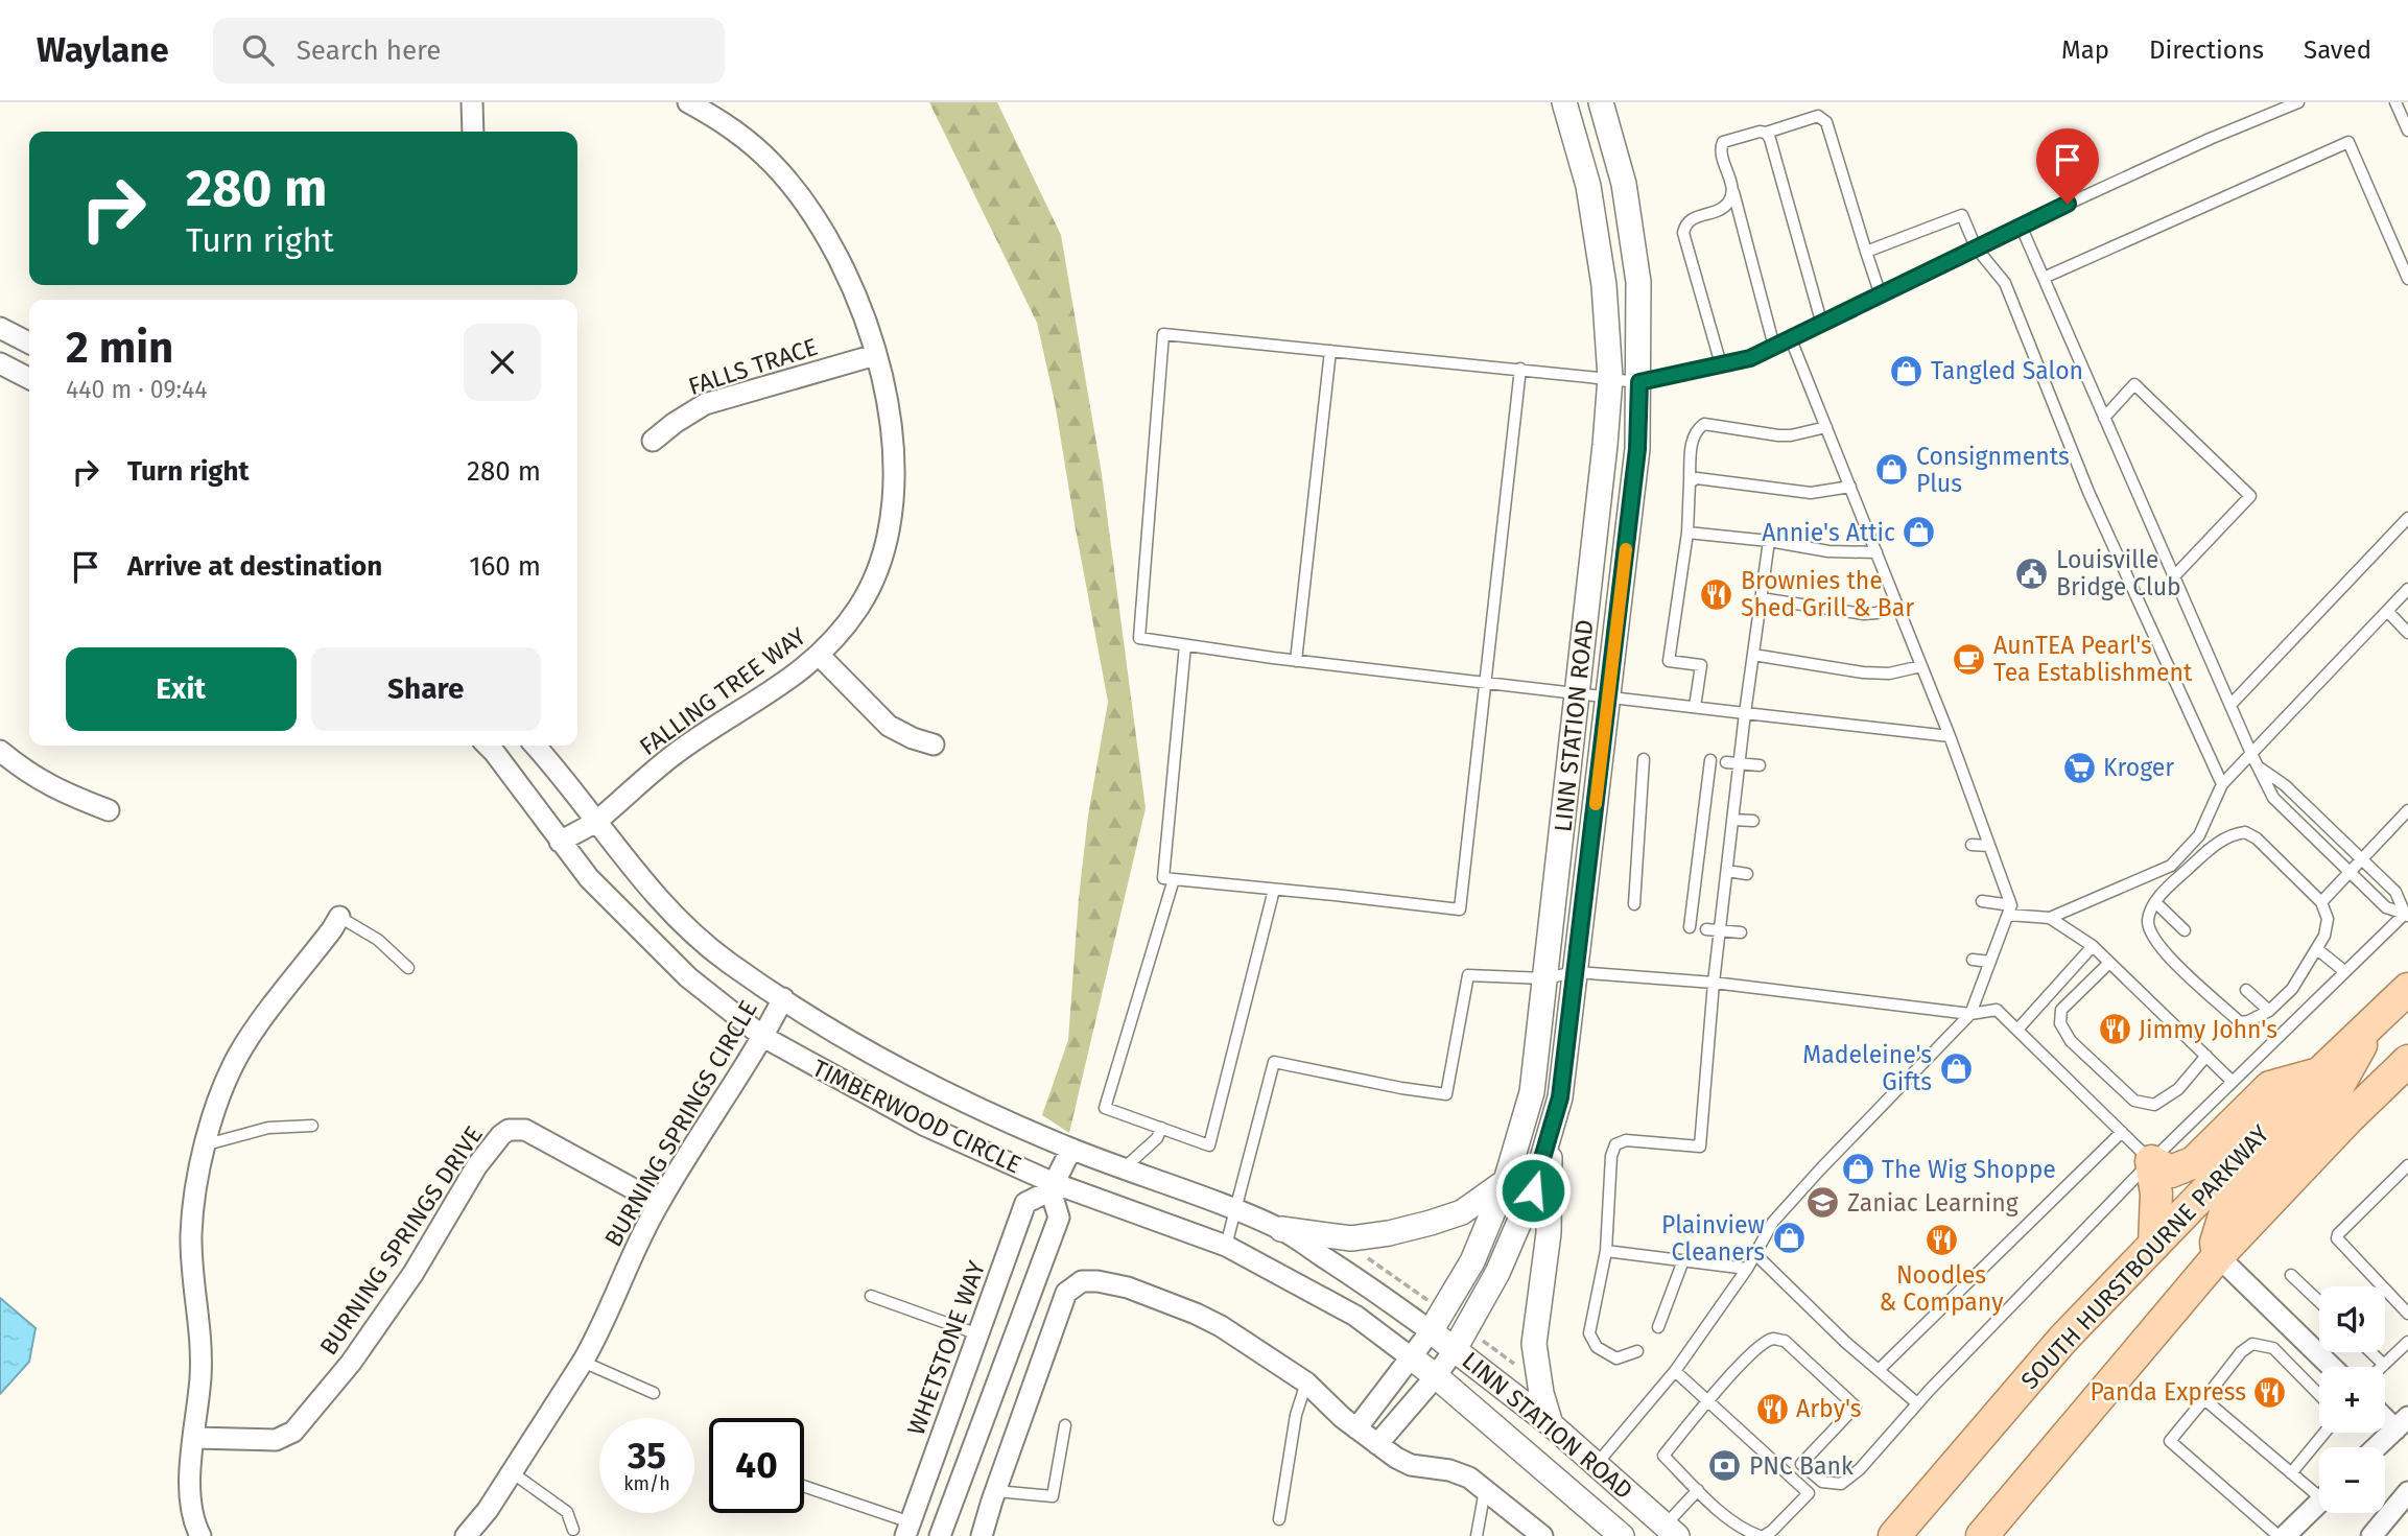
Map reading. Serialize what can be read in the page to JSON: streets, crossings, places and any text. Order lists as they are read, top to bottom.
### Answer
{
  "streets": {
    "main road": ["SOUTH HURSTBOURNE PARKWAY"],
    "street": [
      "FALLS TRACE",
      "FALLING TREE WAY",
      "LINN STATION ROAD",
      "TIMBERWOOD CIRCLE",
      "BURNING SPRINGS CIRCLE",
      "BURNING SPRINGS DRIVE",
      "WHETSTONE WAY"
    ]
  },
  "crossings": [
    ["FALLS TRACE", "FALLING TREE WAY"],
    ["FALLING TREE WAY", "TIMBERWOOD CIRCLE"],
    ["LINN STATION ROAD", "TIMBERWOOD CIRCLE"],
    ["TIMBERWOOD CIRCLE", "BURNING SPRINGS CIRCLE"],
    ["TIMBERWOOD CIRCLE", "WHETSTONE WAY"],
    ["BURNING SPRINGS CIRCLE", "BURNING SPRINGS DRIVE"]
  ],
  "places": {
    "shop": [
      "Tangled Salon",
      "Consignments Plus",
      "Annie's Attic",
      "Madeleine's Gifts",
      "The Wig Shoppe",
      "Plainview Cleaners"
    ],
    "public building": ["Louisville Bridge Club"],
    "restaurant": [
      "Brownies the Shed Grill & Bar",
      "Jimmy John's",
      "Noodles & Company",
      "Panda Express",
      "Arby's"
    ],
    "cafe": ["AunTEA Pearl's Tea Establishment"],
    "supermarket": ["Kroger"],
    "school or university": ["Zaniac Learning"],
    "bank": ["PNC Bank"]
  },
  "page": {
    "header": "Waylane",
    "search": "Search here",
    "nav": ["Map", "Directions", "Saved"],
    "turn": ["280 m", "Turn right"],
    "heading": ["2 min", "440 m · 09:44"],
    "list": [
      {
        "name": "Turn right",
        "value": "280 m"
      },
      {
        "name": "Arrive at destination",
        "value": "160 m"
      }
    ],
    "buttons": ["Exit", "Share"],
    "map_buttons": ["+", "−"],
    "speed": "35 km/h",
    "limit": "40"
  }
}
